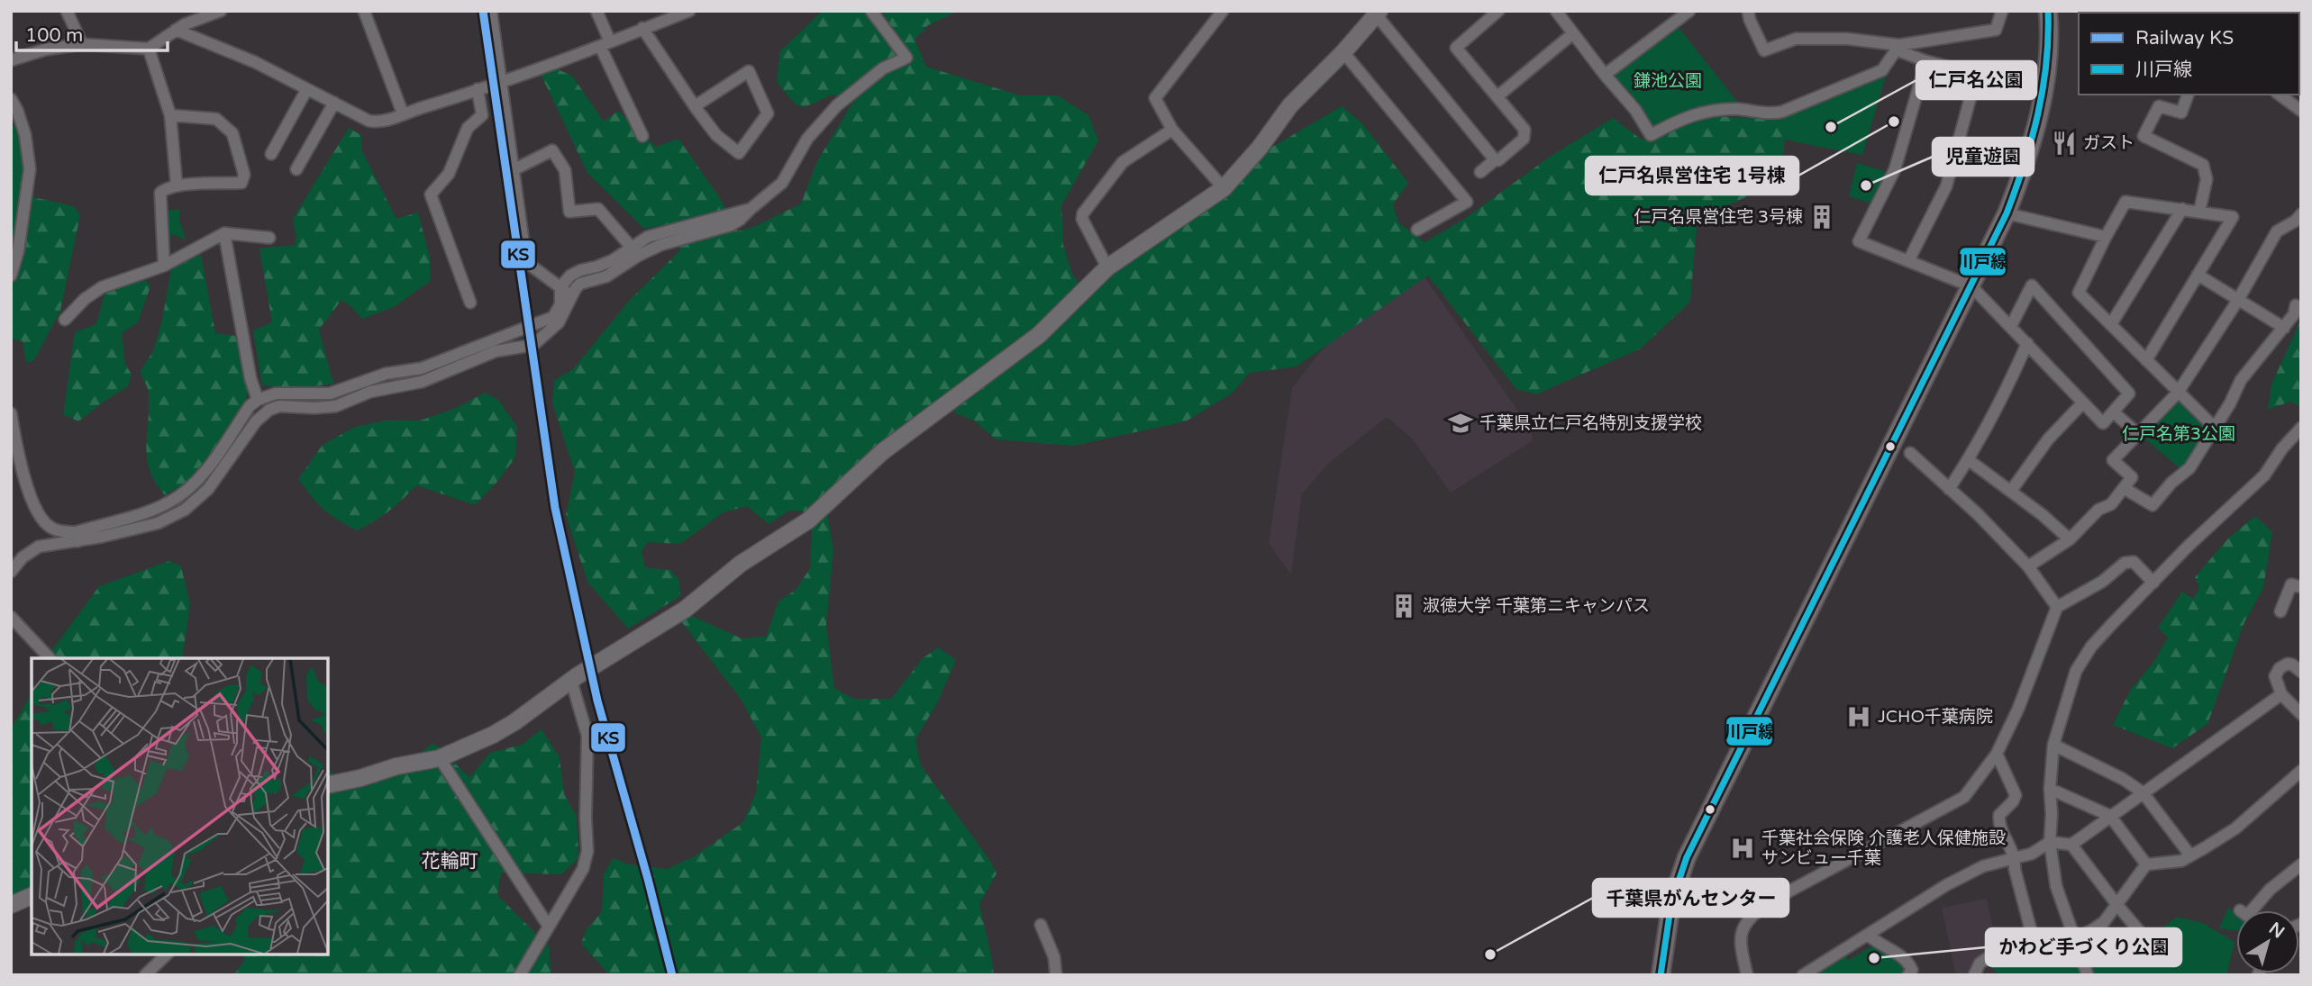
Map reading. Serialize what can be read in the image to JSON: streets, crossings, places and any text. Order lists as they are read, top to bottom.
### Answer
{
  "districts": ["花輪町"],
  "parks": ["鎌池公園", "仁戸名第3公園"],
  "places": {
    "other": [
      "仁戸名県営住宅 1号棟",
      "仁戸名公園",
      "児童遊園",
      "千葉県がんセンター",
      "かわど手づくり公園"
    ],
    "restaurant": ["ガスト"],
    "building": ["仁戸名県営住宅 3号棟", "淑徳大学 千葉第ニキャンパス"],
    "school or university": ["千葉県立仁戸名特別支援学校"],
    "hospital": ["JCHO千葉病院", "千葉社会保険 介護老人保健施設 サンビュー千葉"]
  },
  "lines": ["rail line KS", "transit line 川戸線"],
  "legend": ["Railway KS", "川戸線"],
  "scale_bar": "100 m",
  "north": "top right"
}
